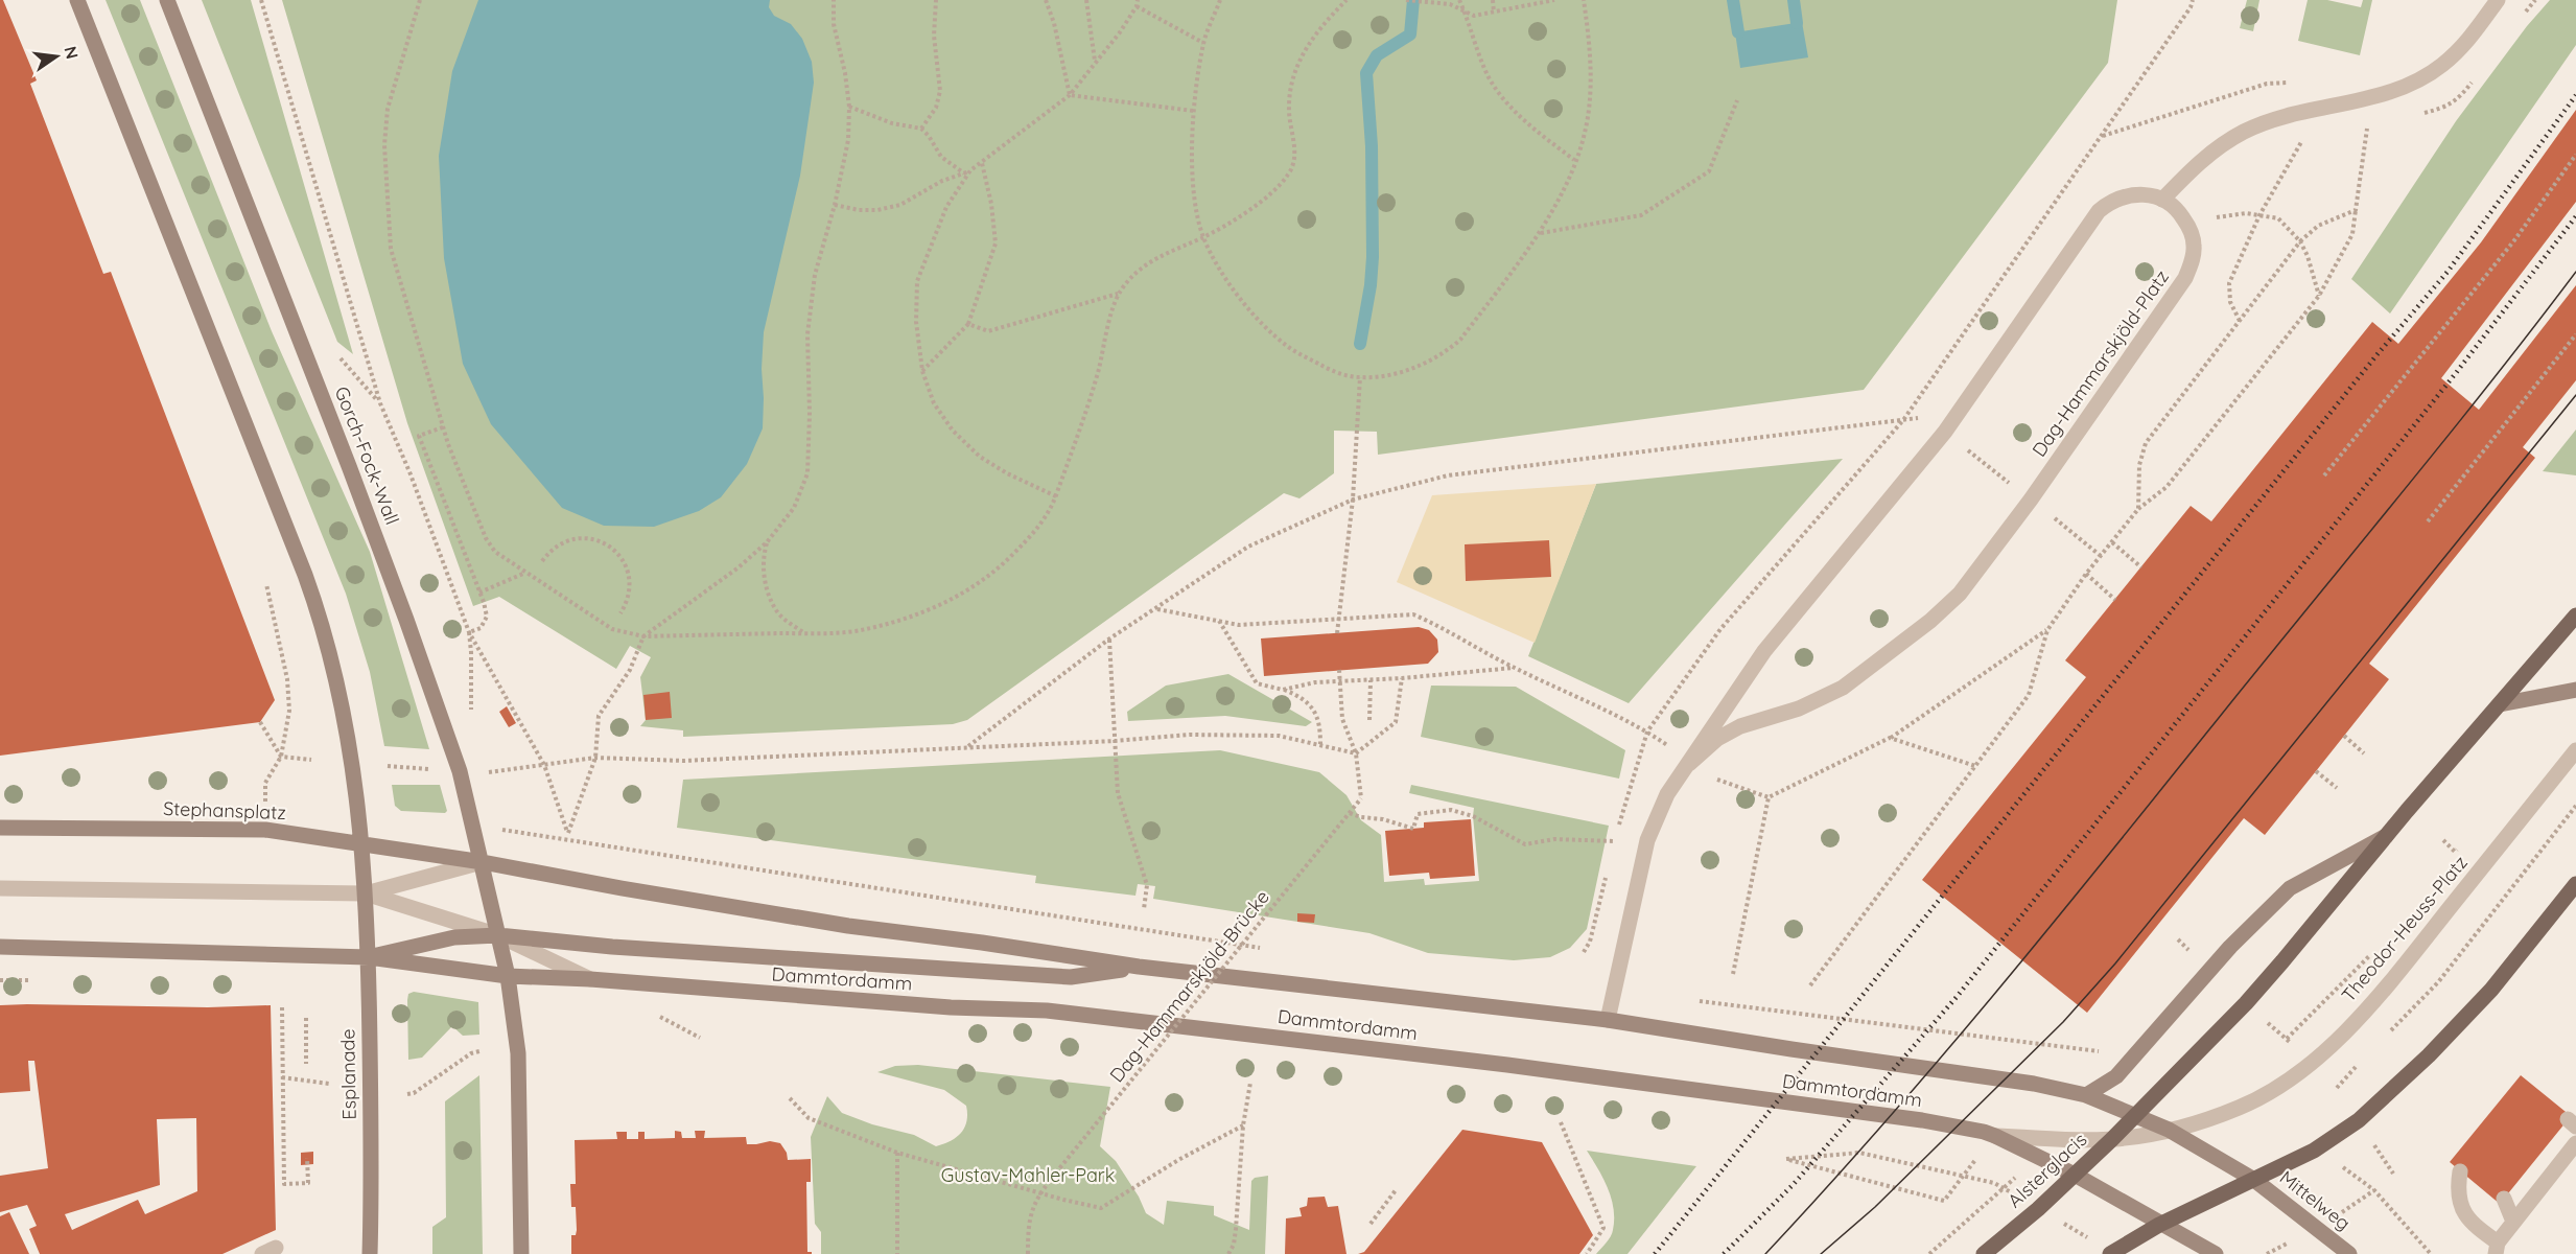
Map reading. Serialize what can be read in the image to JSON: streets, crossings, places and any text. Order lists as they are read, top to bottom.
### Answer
{
  "streets": {
    "main road": ["Alsterglacis"],
    "street": [
      "Dag-Hammarskjöld-Platz",
      "Gorch-Fock-Wall",
      "Stephansplatz",
      "Theodor-Heuss-Platz",
      "Dammtordamm",
      "Esplanade",
      "Mittelweg"
    ],
    "path": ["Dag-Hammarskjöld-Brücke"]
  },
  "crossings": [
    ["Dag-Hammarskjöld-Platz", "Dammtordamm"],
    ["Gorch-Fock-Wall", "Stephansplatz"],
    ["Stephansplatz", "Dammtordamm"],
    ["Stephansplatz", "Esplanade"],
    ["Theodor-Heuss-Platz", "Dammtordamm"],
    ["Dammtordamm", "Alsterglacis"],
    ["Dammtordamm", "Mittelweg"]
  ],
  "parks": ["Gustav-Mahler-Park"],
  "north": "right"
}
